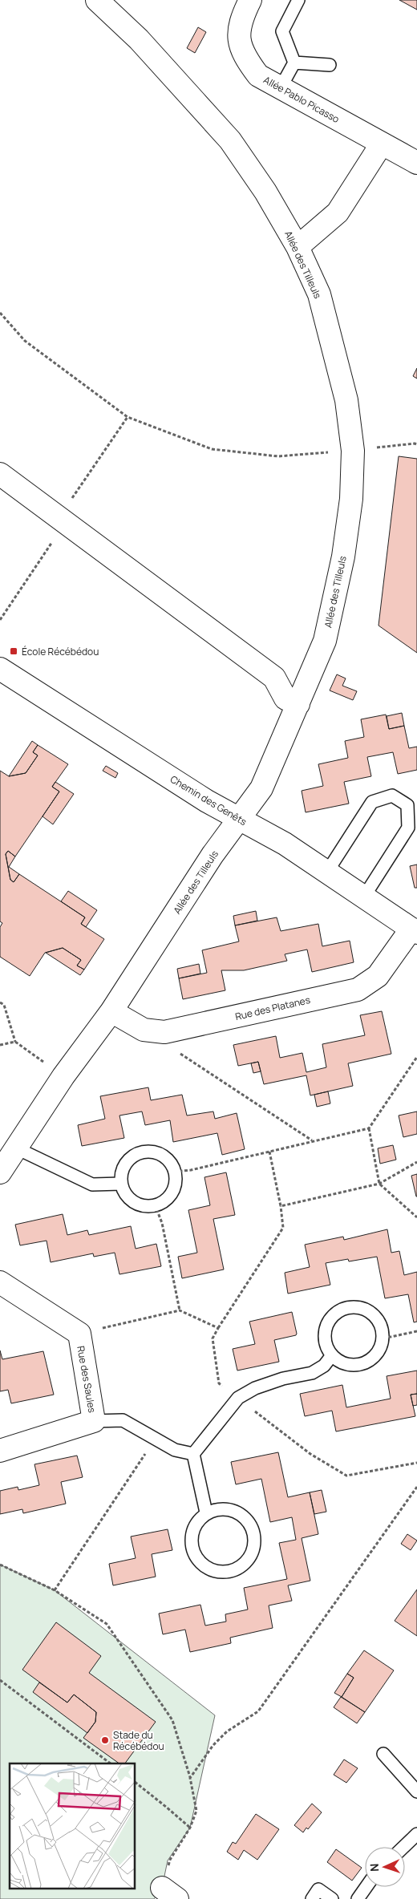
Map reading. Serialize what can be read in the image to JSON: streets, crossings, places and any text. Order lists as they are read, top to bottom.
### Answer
{
  "streets": {
    "street": [
      "Allée Pablo Picasso",
      "Allée des Tilleuls",
      "Chemin des Genêts",
      "Rue des Platanes",
      "Rue des Saules"
    ]
  },
  "crossings": [
    ["Allée des Tilleuls", "Chemin des Genêts"],
    ["Allée des Tilleuls", "Rue des Platanes"],
    ["Chemin des Genêts", "Rue des Platanes"]
  ],
  "places": {
    "transit": ["École Récébédou"],
    "other": ["Stade du Récébédou"]
  },
  "north": "left"
}
